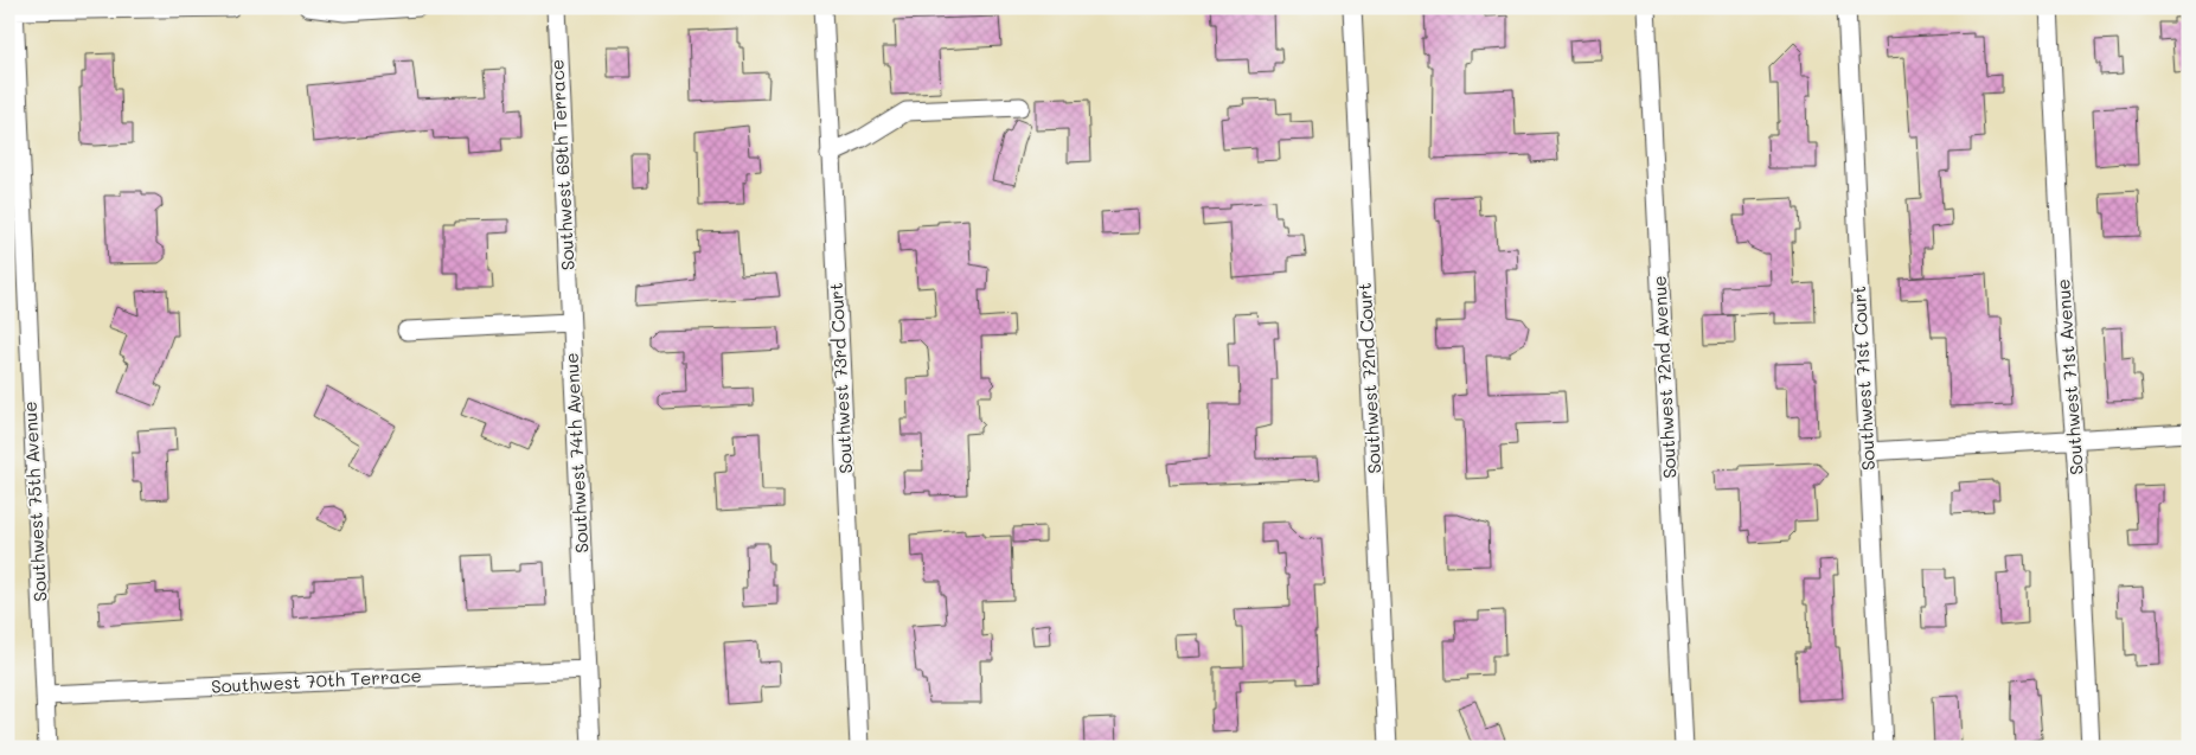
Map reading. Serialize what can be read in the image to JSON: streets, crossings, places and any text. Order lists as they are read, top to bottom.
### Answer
{
  "streets": {
    "street": [
      "Southwest 69th Terrace",
      "Southwest 72nd Avenue",
      "Southwest 71st Avenue",
      "Southwest 73rd Court",
      "Southwest 72nd Court",
      "Southwest 71st Court",
      "Southwest 74th Avenue",
      "Southwest 75th Avenue",
      "Southwest 70th Terrace"
    ]
  },
  "crossings": [
    ["Southwest 69th Terrace", "Southwest 74th Avenue"],
    ["Southwest 74th Avenue", "Southwest 70th Terrace"],
    ["Southwest 75th Avenue", "Southwest 70th Terrace"]
  ]
}
